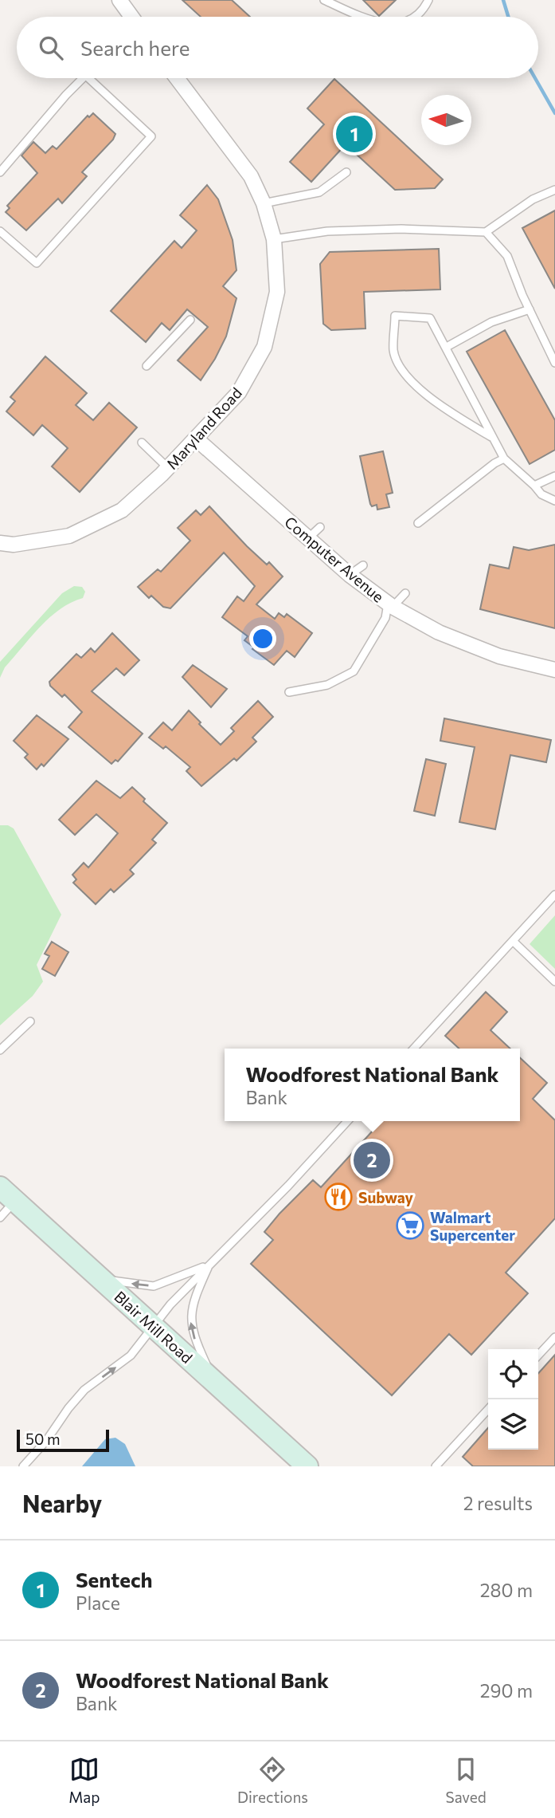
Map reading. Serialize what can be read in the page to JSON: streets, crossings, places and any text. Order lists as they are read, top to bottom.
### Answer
{
  "streets": {
    "main road": ["Blair Mill Road"],
    "street": ["Maryland Road", "Computer Avenue"]
  },
  "crossings": [
    ["Maryland Road", "Computer Avenue"]
  ],
  "places": {
    "restaurant": ["Subway"],
    "supermarket": ["Walmart Supercenter"]
  },
  "scale_bar": "50 m",
  "north": "left",
  "page": {
    "search": "Search here",
    "pins": ["1", "2"],
    "popup": ["Woodforest National Bank", "Bank"],
    "scale": "50 m",
    "heading": ["Nearby", "2 results"],
    "list": [
      {
        "mark": "1",
        "name": "Sentech",
        "note": "Place",
        "value": "280 m"
      },
      {
        "mark": "2",
        "name": "Woodforest National Bank",
        "note": "Bank",
        "value": "290 m"
      }
    ],
    "nav": ["Map", "Directions", "Saved"]
  }
}
